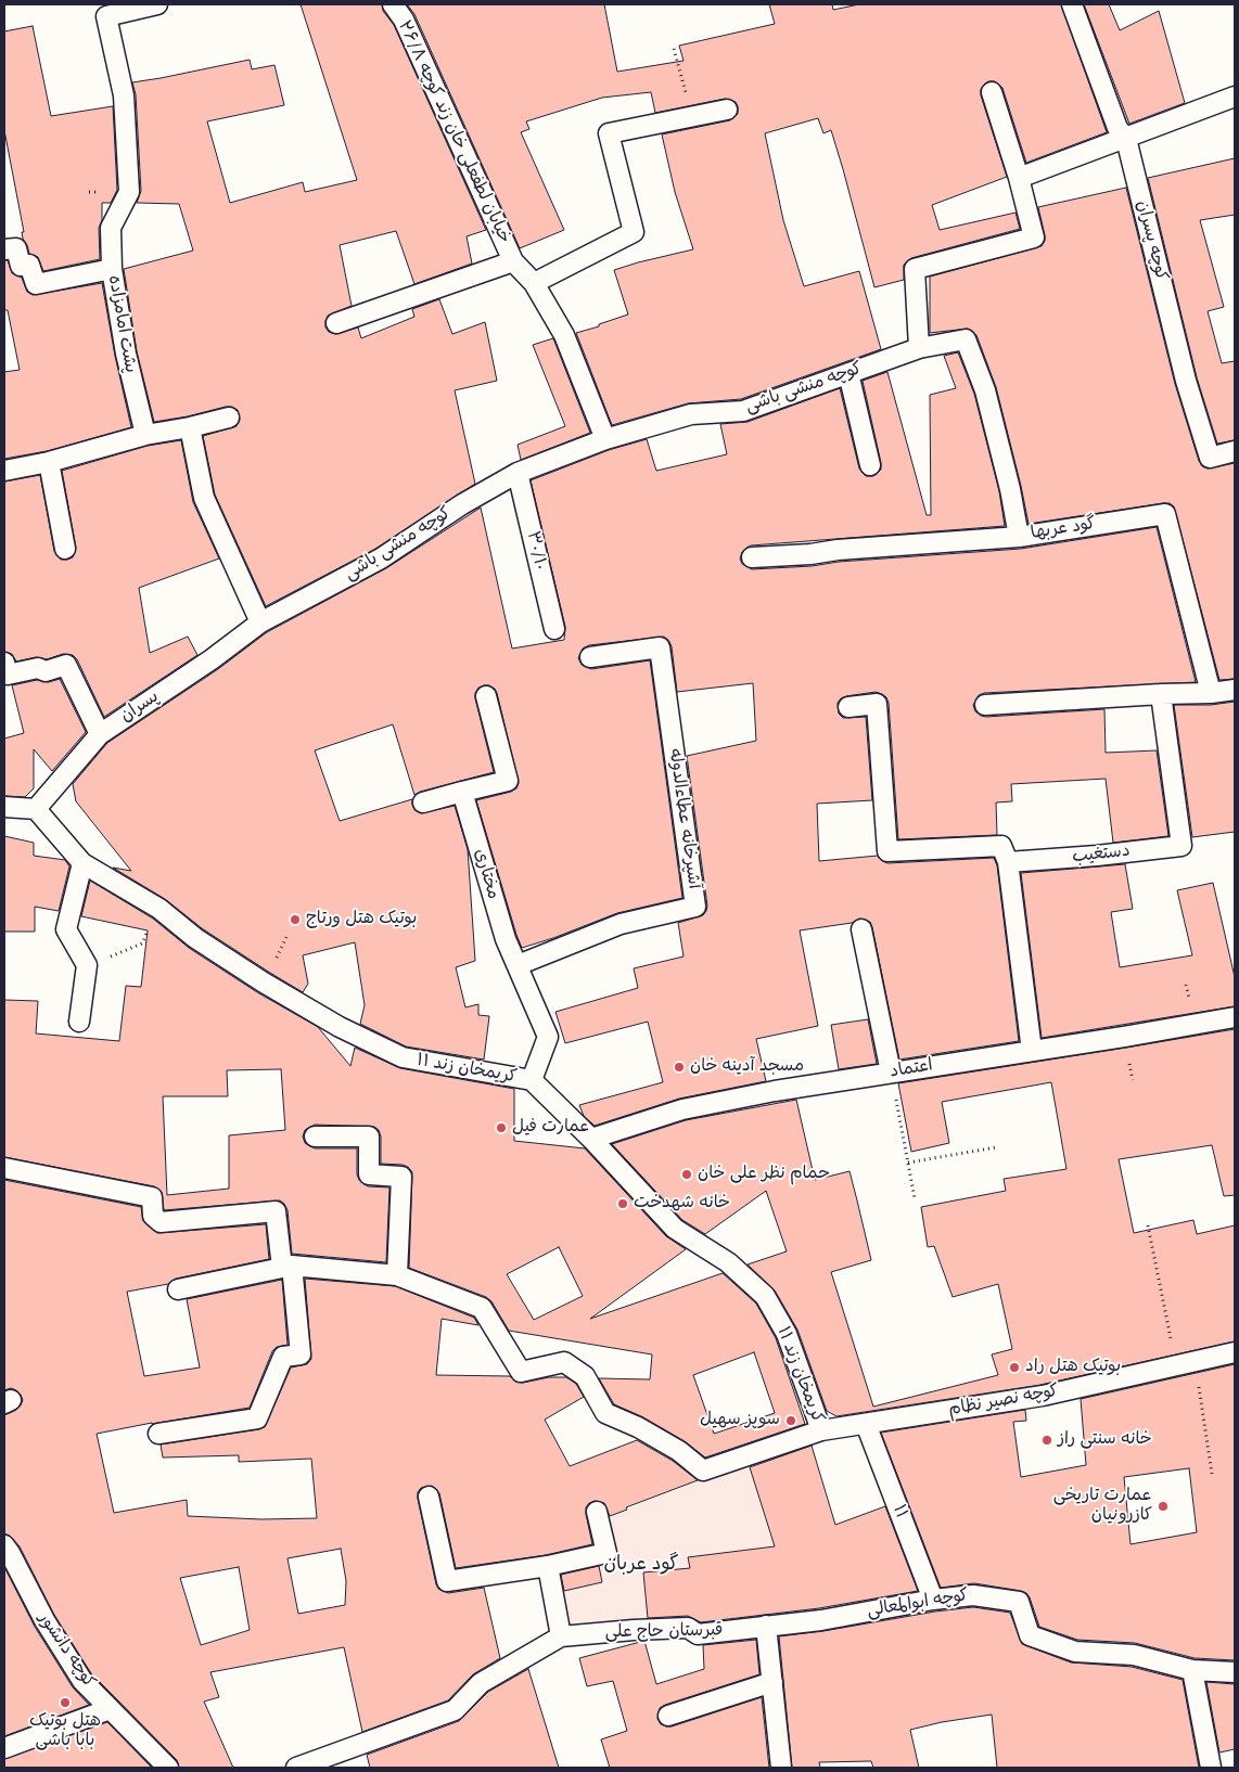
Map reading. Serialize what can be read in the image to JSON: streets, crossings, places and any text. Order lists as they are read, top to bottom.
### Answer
{
  "streets": {
    "lane": [
      "خیابان لطفعلی خان زند کوچه ۲۶/۸",
      "کوچه پسران",
      "پشت امامزاده",
      "کوچه منشی باشی",
      "گود عربها",
      "۳۰/۱۰",
      "پسران",
      "آشپرخانه عطاءالدوله",
      "دستغیب",
      "مختاری",
      "کریمخان زند ۱۱",
      "اعتماد",
      "کوچه نصیر نظام",
      "۱۱",
      "کوچه ابوالمعالی",
      "قبرستان حاج علی",
      "کوچه دانشور"
    ]
  },
  "crossings": [
    ["خیابان لطفعلی خان زند کوچه ۲۶/۸", "کوچه منشی باشی"],
    ["کوچه منشی باشی", "گود عربها"],
    ["کوچه منشی باشی", "۳۰/۱۰"],
    ["کوچه منشی باشی", "پسران"],
    ["پسران", "کریمخان زند ۱۱"],
    ["آشپرخانه عطاءالدوله", "مختاری"],
    ["مختاری", "کریمخان زند ۱۱"],
    ["کریمخان زند ۱۱", "اعتماد"],
    ["کریمخان زند ۱۱", "کوچه نصیر نظام"],
    ["کریمخان زند ۱۱", "۱۱"],
    ["کوچه نصیر نظام", "۱۱"],
    ["۱۱", "کوچه ابوالمعالی"],
    ["کوچه ابوالمعالی", "قبرستان حاج علی"]
  ],
  "districts": ["گود عربان"],
  "places": [
    "بوتیک هتل ورتاج",
    "مسجد آدینه خان",
    "عمارت فیل",
    "حمام نظر علی خان",
    "خانه شهدخت",
    "بوتیک هتل راد",
    "سوپز سهیل",
    "خانه سنتی راز",
    "عمارت تاریخی کازرونیان",
    "هتل بوتیک بابا باشی"
  ]
}
